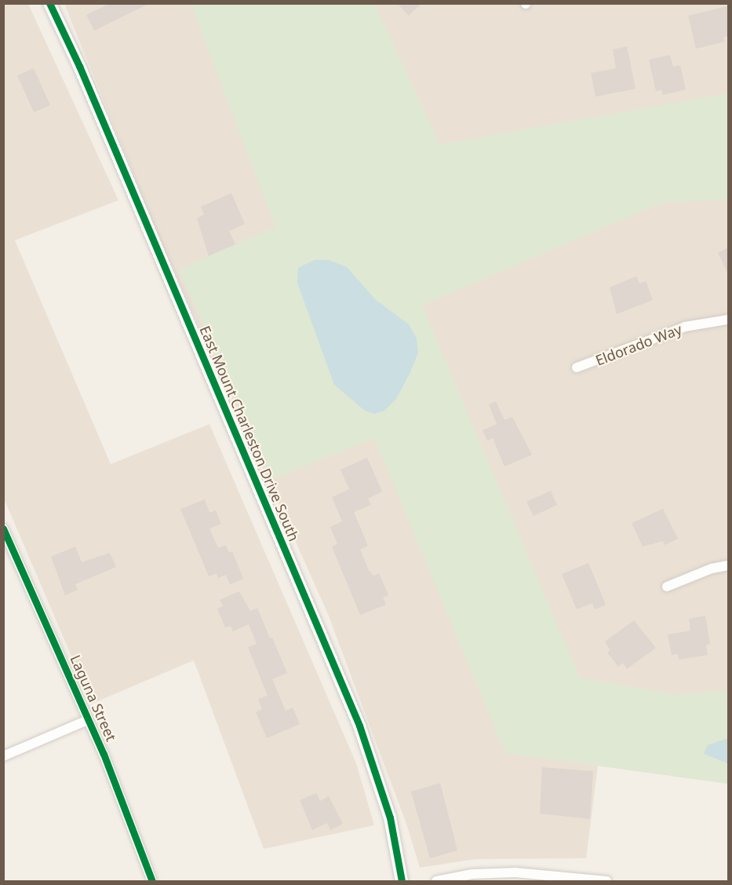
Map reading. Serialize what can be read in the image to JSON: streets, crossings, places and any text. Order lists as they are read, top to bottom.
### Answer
{
  "streets": {
    "street": ["Eldorado Way", "East Mount Charleston Drive South", "Laguna Street"]
  }
}
